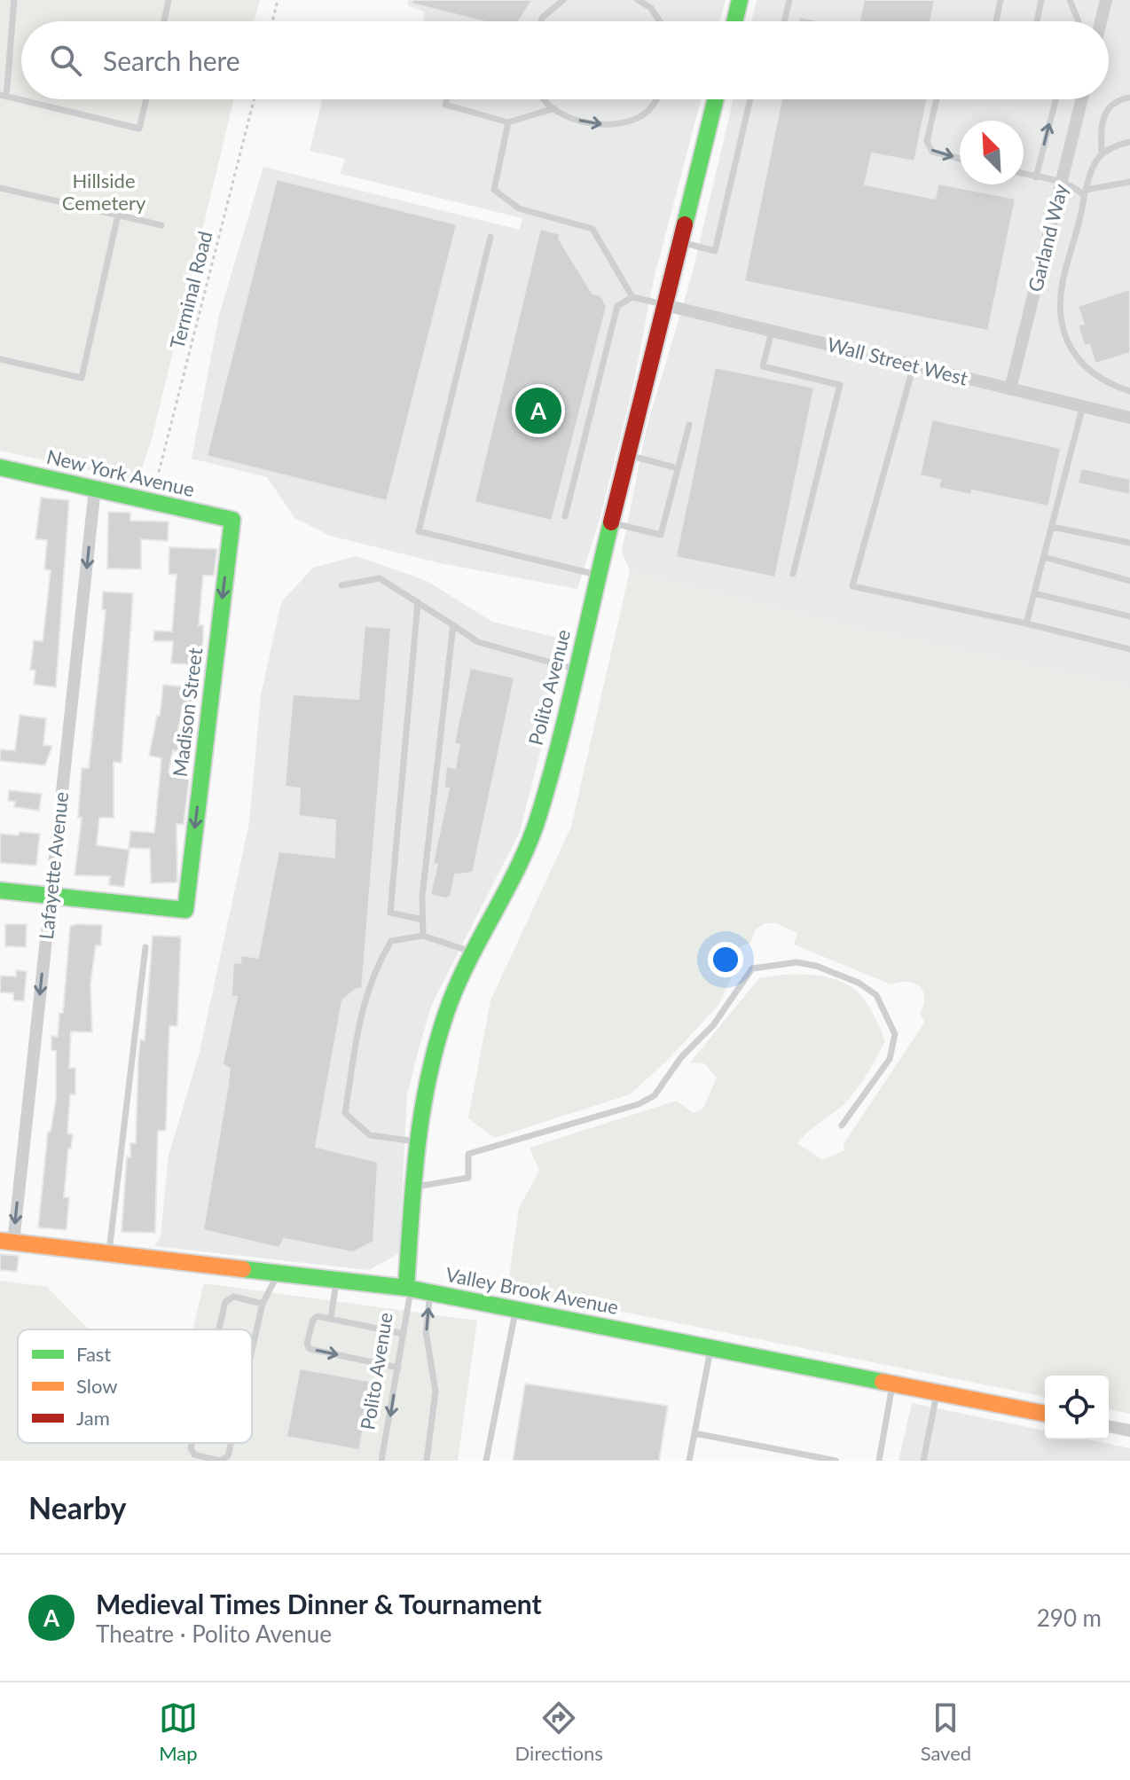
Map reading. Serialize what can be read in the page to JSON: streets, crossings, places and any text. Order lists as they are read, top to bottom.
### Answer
{
  "streets": {
    "street": [
      "Garland Way",
      "Wall Street West",
      "New York Avenue",
      "Polito Avenue",
      "Madison Street",
      "Lafayette Avenue",
      "Valley Brook Avenue"
    ],
    "path": ["Terminal Road"]
  },
  "crossings": [
    ["Garland Way", "Wall Street West"],
    ["Terminal Road", "New York Avenue"],
    ["Wall Street West", "Polito Avenue"],
    ["New York Avenue", "Madison Street"],
    ["New York Avenue", "Lafayette Avenue"],
    ["Polito Avenue", "Valley Brook Avenue"],
    ["Madison Street", "Lafayette Avenue"],
    ["Lafayette Avenue", "Valley Brook Avenue"]
  ],
  "one_way": ["Lafayette Avenue"],
  "parks": ["Hillside Cemetery"],
  "legend": ["Fast", "Slow", "Jam"],
  "north": "top left",
  "page": {
    "search": "Search here",
    "pins": "A",
    "heading": "Nearby",
    "list": [
      {
        "mark": "A",
        "name": "Medieval Times Dinner & Tournament",
        "note": "Theatre · Polito Avenue",
        "value": "290 m"
      }
    ],
    "nav": ["Map", "Directions", "Saved"]
  }
}
